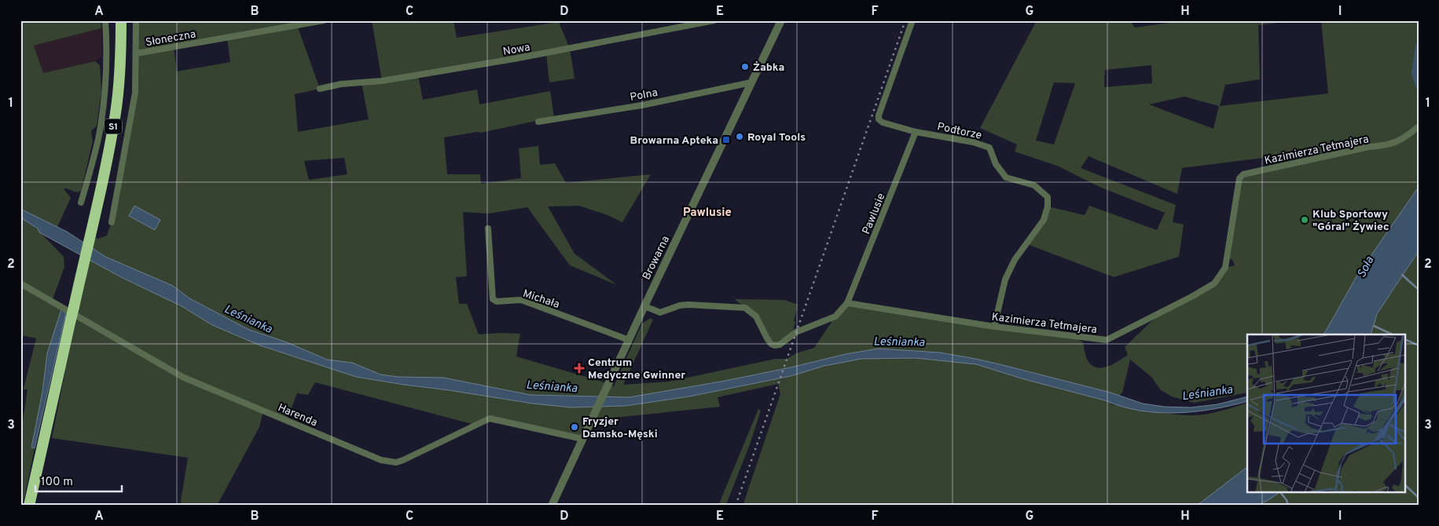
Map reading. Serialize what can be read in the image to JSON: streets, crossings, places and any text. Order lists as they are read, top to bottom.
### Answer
{
  "streets": {
    "highway": ["S1"],
    "street": [
      "Słoneczna",
      "Nowa",
      "Polna",
      "Podtorze",
      "Kazimierza Tetmajera",
      "Pawlusie",
      "Browarna",
      "Michała",
      "Harenda"
    ]
  },
  "crossings": [
    ["Polna", "Browarna"],
    ["Podtorze", "Kazimierza Tetmajera"],
    ["Podtorze", "Pawlusie"],
    ["Kazimierza Tetmajera", "Pawlusie"],
    ["Browarna", "Michała"],
    ["Browarna", "Harenda"]
  ],
  "districts": ["Pawlusie"],
  "water": ["Soła", "Leśnianka"],
  "places": {
    "other": [
      "Żabka",
      "Royal Tools",
      "Klub Sportowy \"Góral\" Żywiec",
      "Fryzjer Damsko-Męski"
    ],
    "transit": ["Browarna Apteka"],
    "health": ["Centrum Medyczne Gwinner"]
  },
  "scale_bar": "100 m",
  "grid": {
    "columns": [
      "A",
      "B",
      "C",
      "D",
      "E",
      "F",
      "G",
      "H",
      "I"
    ],
    "rows": ["1", "2", "3"]
  }
}
